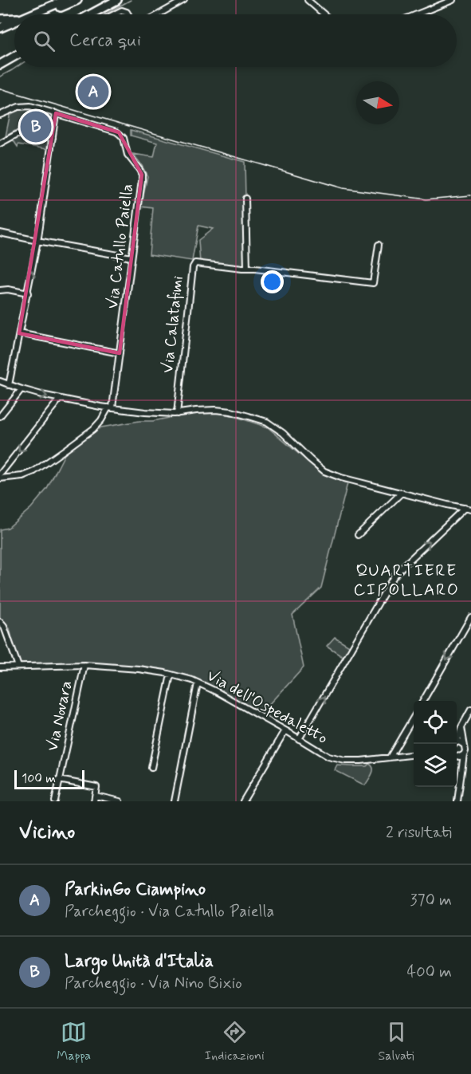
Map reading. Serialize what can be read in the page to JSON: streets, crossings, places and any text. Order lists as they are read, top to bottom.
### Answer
{
  "streets": {
    "street": [
      "Via Catullo Paiella",
      "Via Calatafimi",
      "Via dell'Ospedaletto",
      "Via Novara"
    ]
  },
  "crossings": [
    ["Via dell'Ospedaletto", "Via Novara"]
  ],
  "districts": ["QUARTIERE CIPOLLARO"],
  "scale_bar": "100 m",
  "north": "right",
  "page": {
    "search": "Cerca qui",
    "pins": ["A", "B"],
    "scale": "100 m",
    "heading": ["Vicino", "2 risultati"],
    "list": [
      {
        "mark": "A",
        "name": "ParkinGo Ciampino",
        "note": "Parcheggio · Via Catullo Paiella",
        "value": "370 m"
      },
      {
        "mark": "B",
        "name": "Largo Unità d'Italia",
        "note": "Parcheggio · Via Nino Bixio",
        "value": "400 m"
      }
    ],
    "nav": ["Mappa", "Indicazioni", "Salvati"]
  }
}
